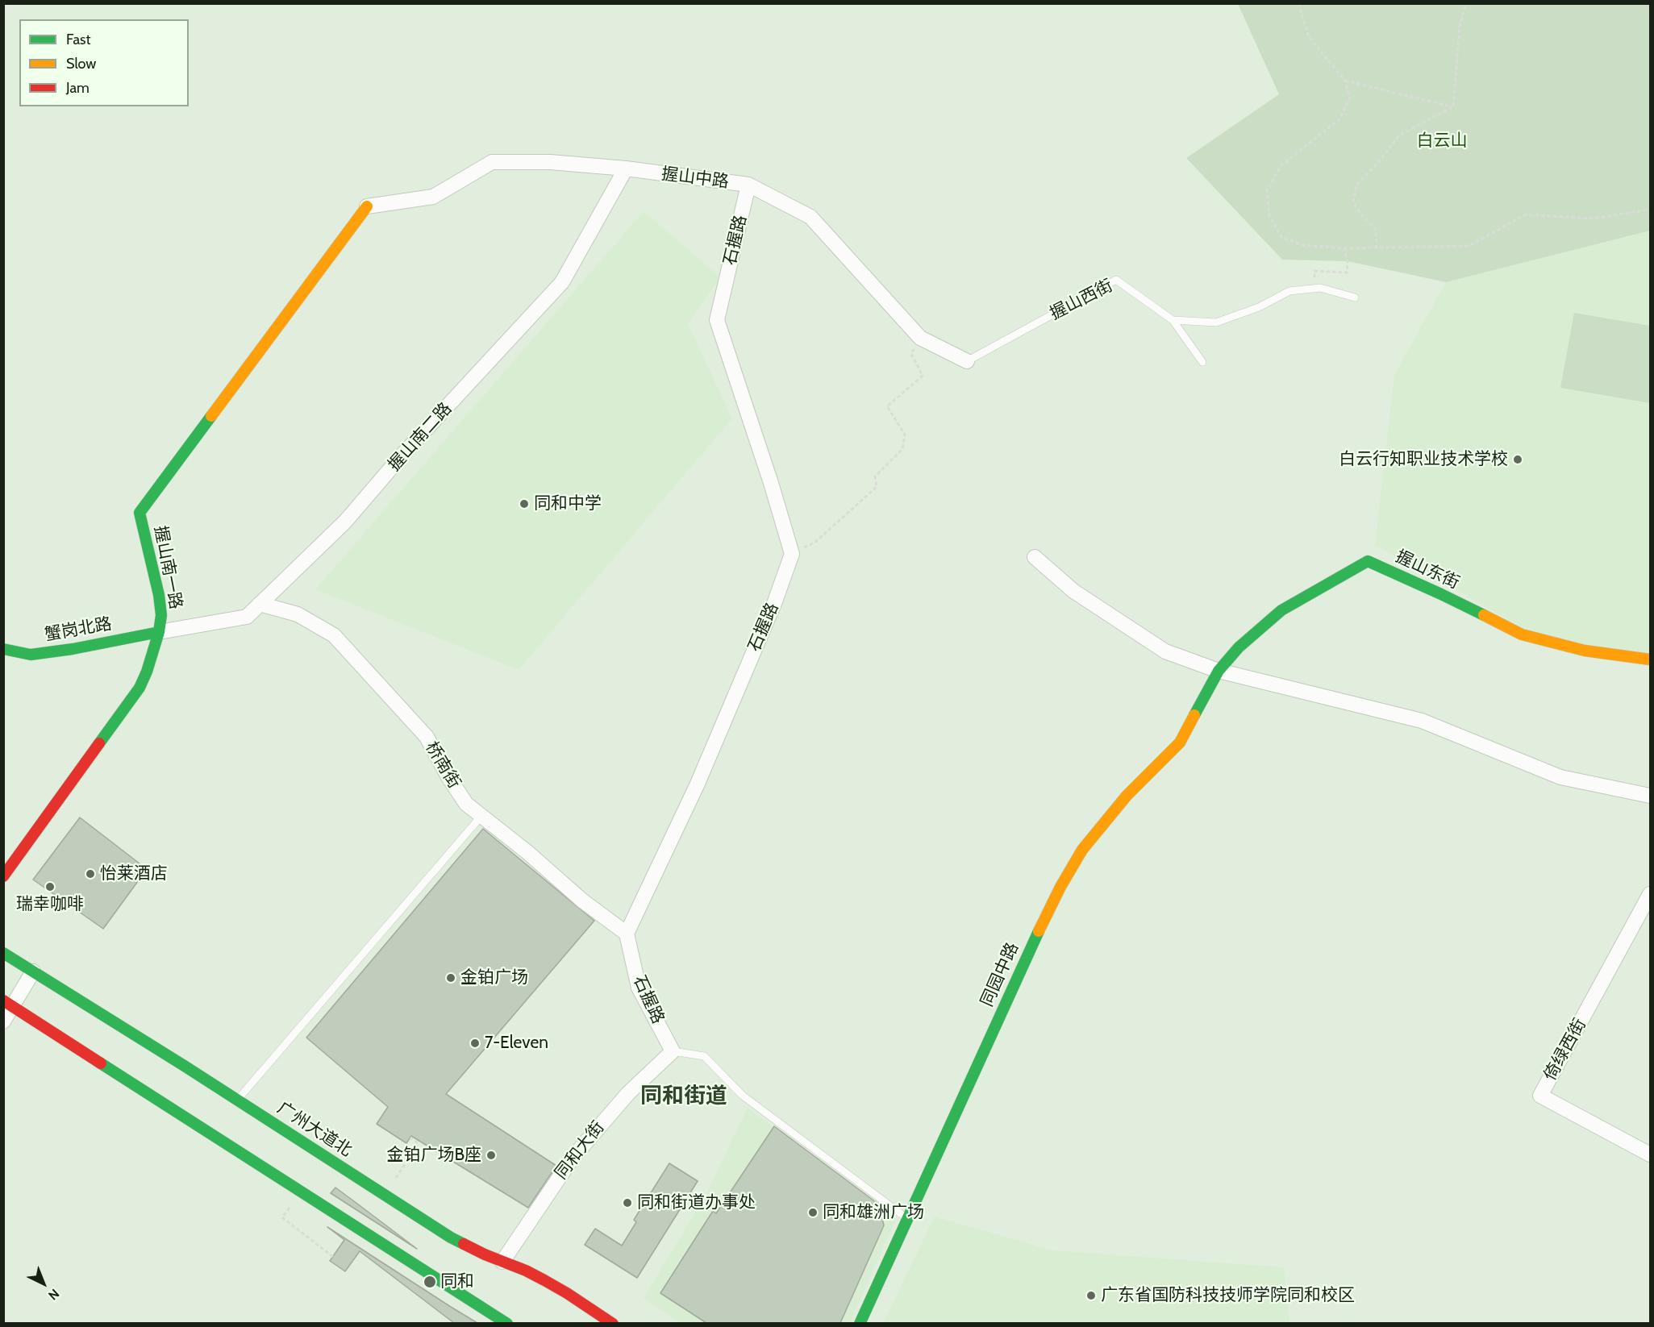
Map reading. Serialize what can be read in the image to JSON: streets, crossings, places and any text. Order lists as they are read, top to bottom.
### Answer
{
  "streets": {
    "main road": [
      "握山南一路",
      "握山东街",
      "蟹岗北路",
      "同园中路",
      "广州大道北"
    ],
    "street": [
      "握山中路",
      "石握路",
      "握山南二路",
      "桥南街",
      "倚绿西街",
      "同和大街"
    ],
    "lane": ["握山西街"]
  },
  "crossings": [
    ["握山中路", "石握路"],
    ["握山中路", "握山西街"],
    ["握山中路", "握山南二路"],
    ["握山中路", "握山南一路"],
    ["石握路", "桥南街"],
    ["石握路", "同和大街"],
    ["握山南二路", "握山南一路"],
    ["握山南二路", "蟹岗北路"],
    ["握山南二路", "桥南街"],
    ["握山南一路", "蟹岗北路"],
    ["握山东街", "同园中路"],
    ["广州大道北", "同和大街"]
  ],
  "districts": ["同和街道"],
  "parks": ["白云山"],
  "places": [
    "白云行知职业技术学校",
    "同和中学",
    "怡莱酒店",
    "瑞幸咖啡",
    "金铂广场",
    "7-Eleven",
    "金铂广场B座",
    "同和街道办事处",
    "同和雄洲广场",
    "同和",
    "广东省国防科技技师学院同和校区"
  ],
  "legend": ["Fast", "Slow", "Jam"],
  "north": "bottom right"
}
